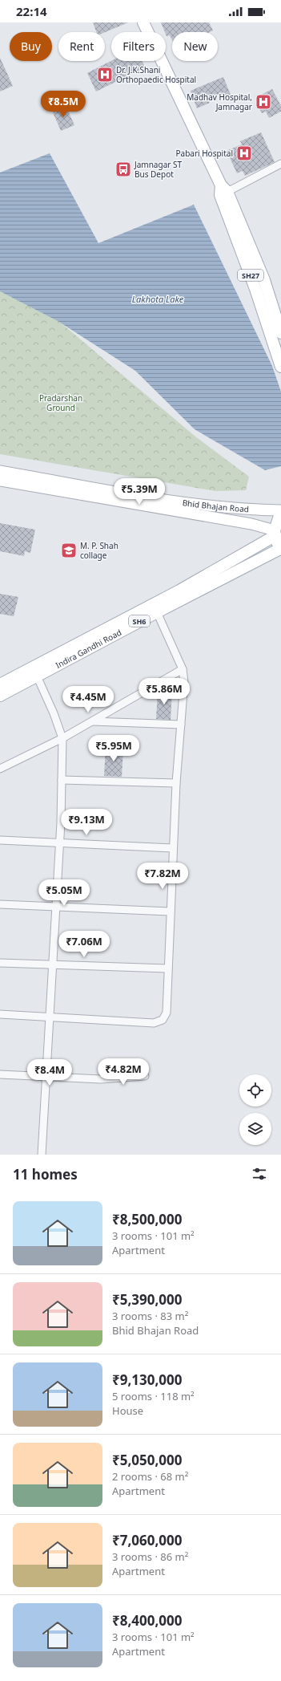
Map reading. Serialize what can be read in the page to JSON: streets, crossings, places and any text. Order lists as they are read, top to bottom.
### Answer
{
  "streets": {
    "main road": [
      "SH27",
      "Bhid Bhajan Road",
      "SH6",
      "Indira Gandhi Road"
    ]
  },
  "crossings": [
    ["Bhid Bhajan Road", "SH6"],
    ["Bhid Bhajan Road", "Indira Gandhi Road"],
    ["SH6", "Indira Gandhi Road"]
  ],
  "water": ["Lakhota Lake"],
  "parks": ["Pradarshan Ground"],
  "places": {
    "hospital": ["Dr. J.K.Shani Orthopaedic Hospital", "Madhav Hospital, Jamnagar", "Pabari Hospital"],
    "bus stop": ["Jamnagar ST Bus Depot"],
    "school or university": ["M. P. Shah collage"]
  },
  "page": {
    "status": "22:14",
    "chip": [
      "Buy",
      "Rent",
      "Filters",
      "New"
    ],
    "price": [
      "₹8.5M",
      "₹5.39M",
      "₹5.86M",
      "₹4.45M",
      "₹5.95M",
      "₹9.13M",
      "₹7.82M",
      "₹5.05M",
      "₹7.06M",
      "₹4.82M",
      "₹8.4M"
    ],
    "heading": "11 homes",
    "list": [
      {
        "name": "₹8,500,000",
        "note": "3 rooms · 101 m² · Apartment"
      },
      {
        "name": "₹5,390,000",
        "note": "3 rooms · 83 m² · Bhid Bhajan Road"
      },
      {
        "name": "₹9,130,000",
        "note": "5 rooms · 118 m² · House"
      },
      {
        "name": "₹5,050,000",
        "note": "2 rooms · 68 m² · Apartment"
      },
      {
        "name": "₹7,060,000",
        "note": "3 rooms · 86 m² · Apartment"
      },
      {
        "name": "₹8,400,000",
        "note": "3 rooms · 101 m² · Apartment"
      }
    ]
  }
}
